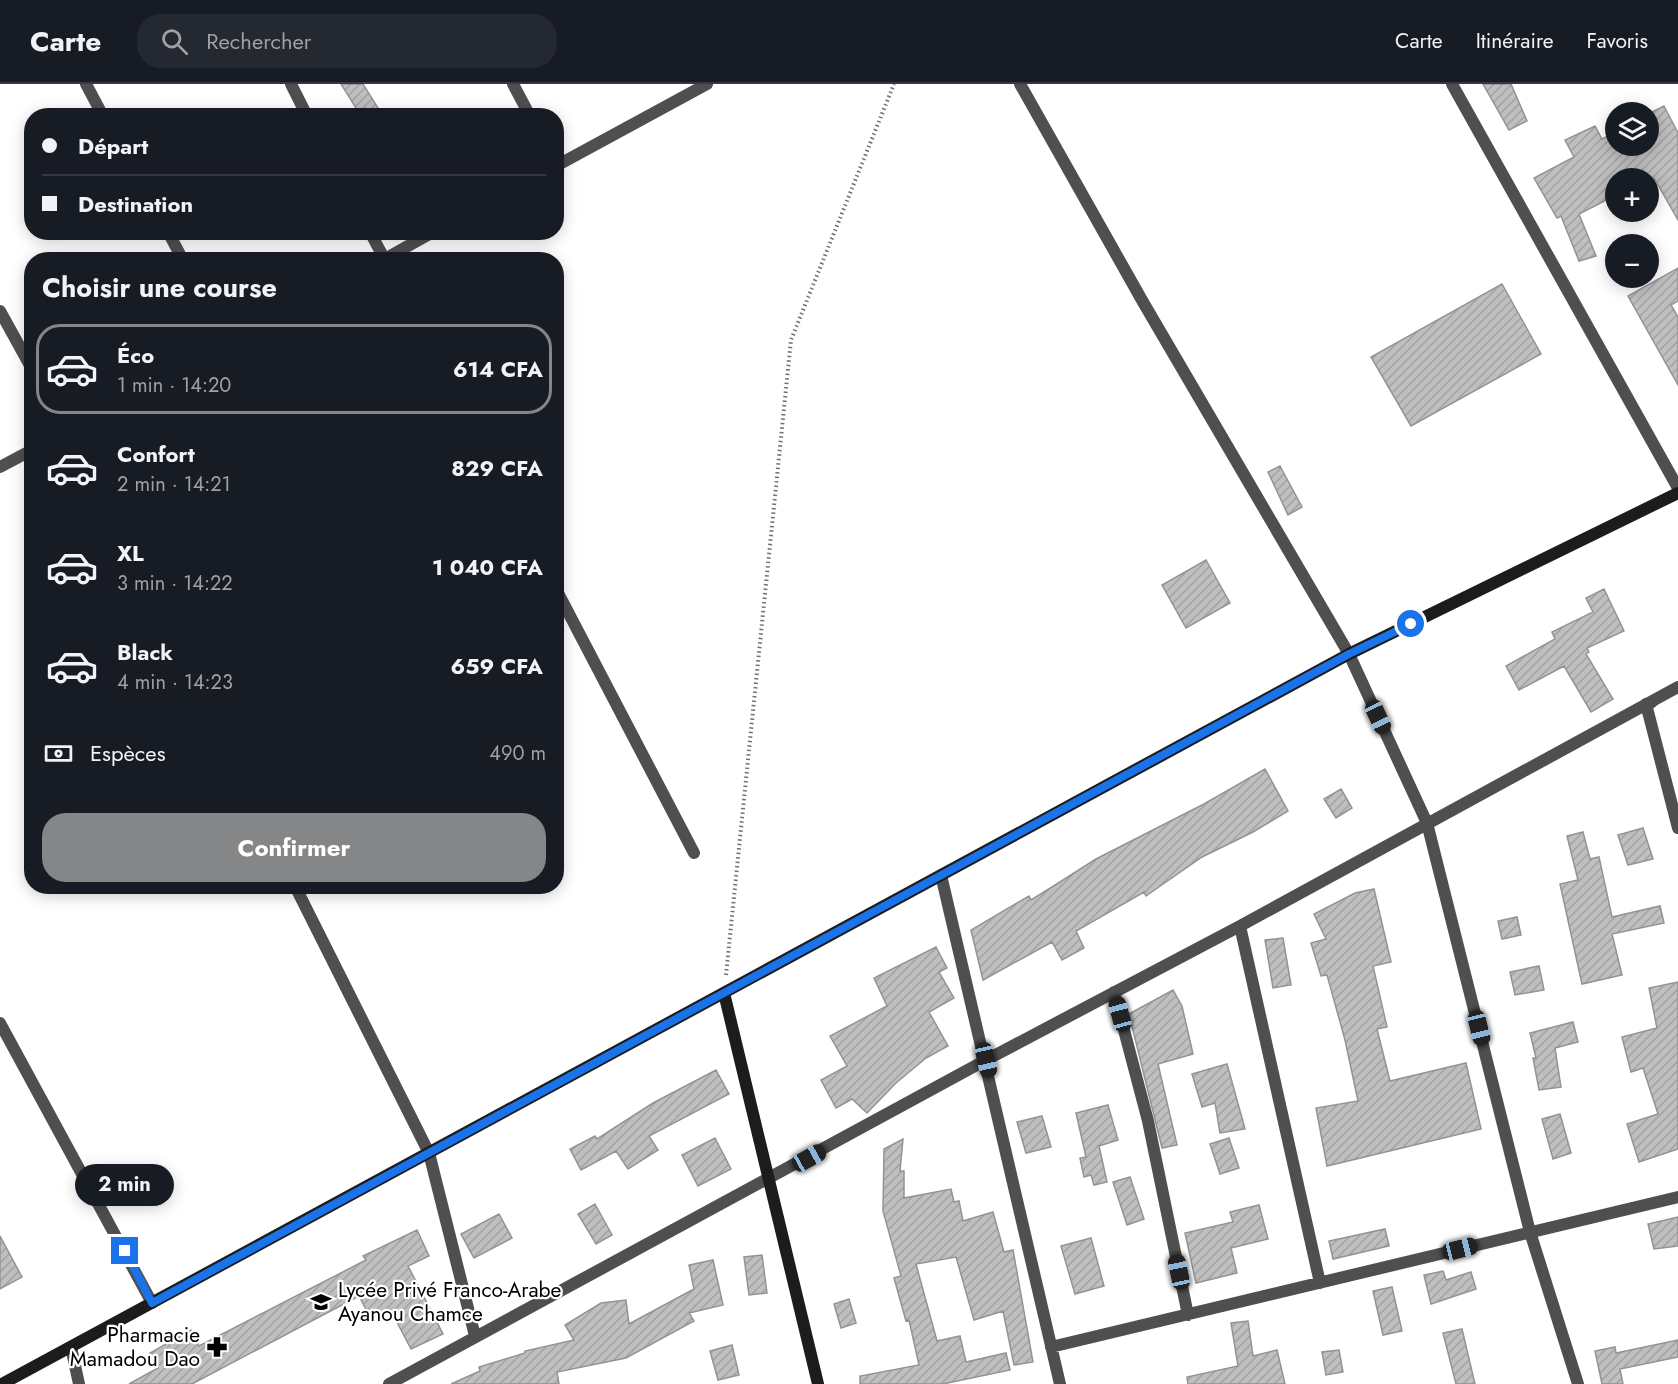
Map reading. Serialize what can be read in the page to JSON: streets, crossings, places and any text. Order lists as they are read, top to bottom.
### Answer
{
  "places": {
    "school or university": ["Lycée Privé Franco-Arabe Ayanou Chamce"],
    "pharmacy": ["Pharmacie Mamadou Dao"]
  },
  "page": {
    "header": "Carte",
    "search": "Rechercher",
    "nav": ["Carte", "Itinéraire", "Favoris"],
    "map_buttons": ["+", "−"],
    "banner": ["Départ", "Destination"],
    "heading": "Choisir une course",
    "list": [
      {
        "name": "Éco",
        "note": "1 min · 14:20",
        "value": "614 CFA"
      },
      {
        "name": "Confort",
        "note": "2 min · 14:21",
        "value": "829 CFA"
      },
      {
        "name": "XL",
        "note": "3 min · 14:22",
        "value": "1 040 CFA"
      },
      {
        "name": "Black",
        "note": "4 min · 14:23",
        "value": "659 CFA"
      }
    ],
    "pay": ["Espèces", "490 m"],
    "buttons": "Confirmer",
    "bubble": "2 min"
  }
}
